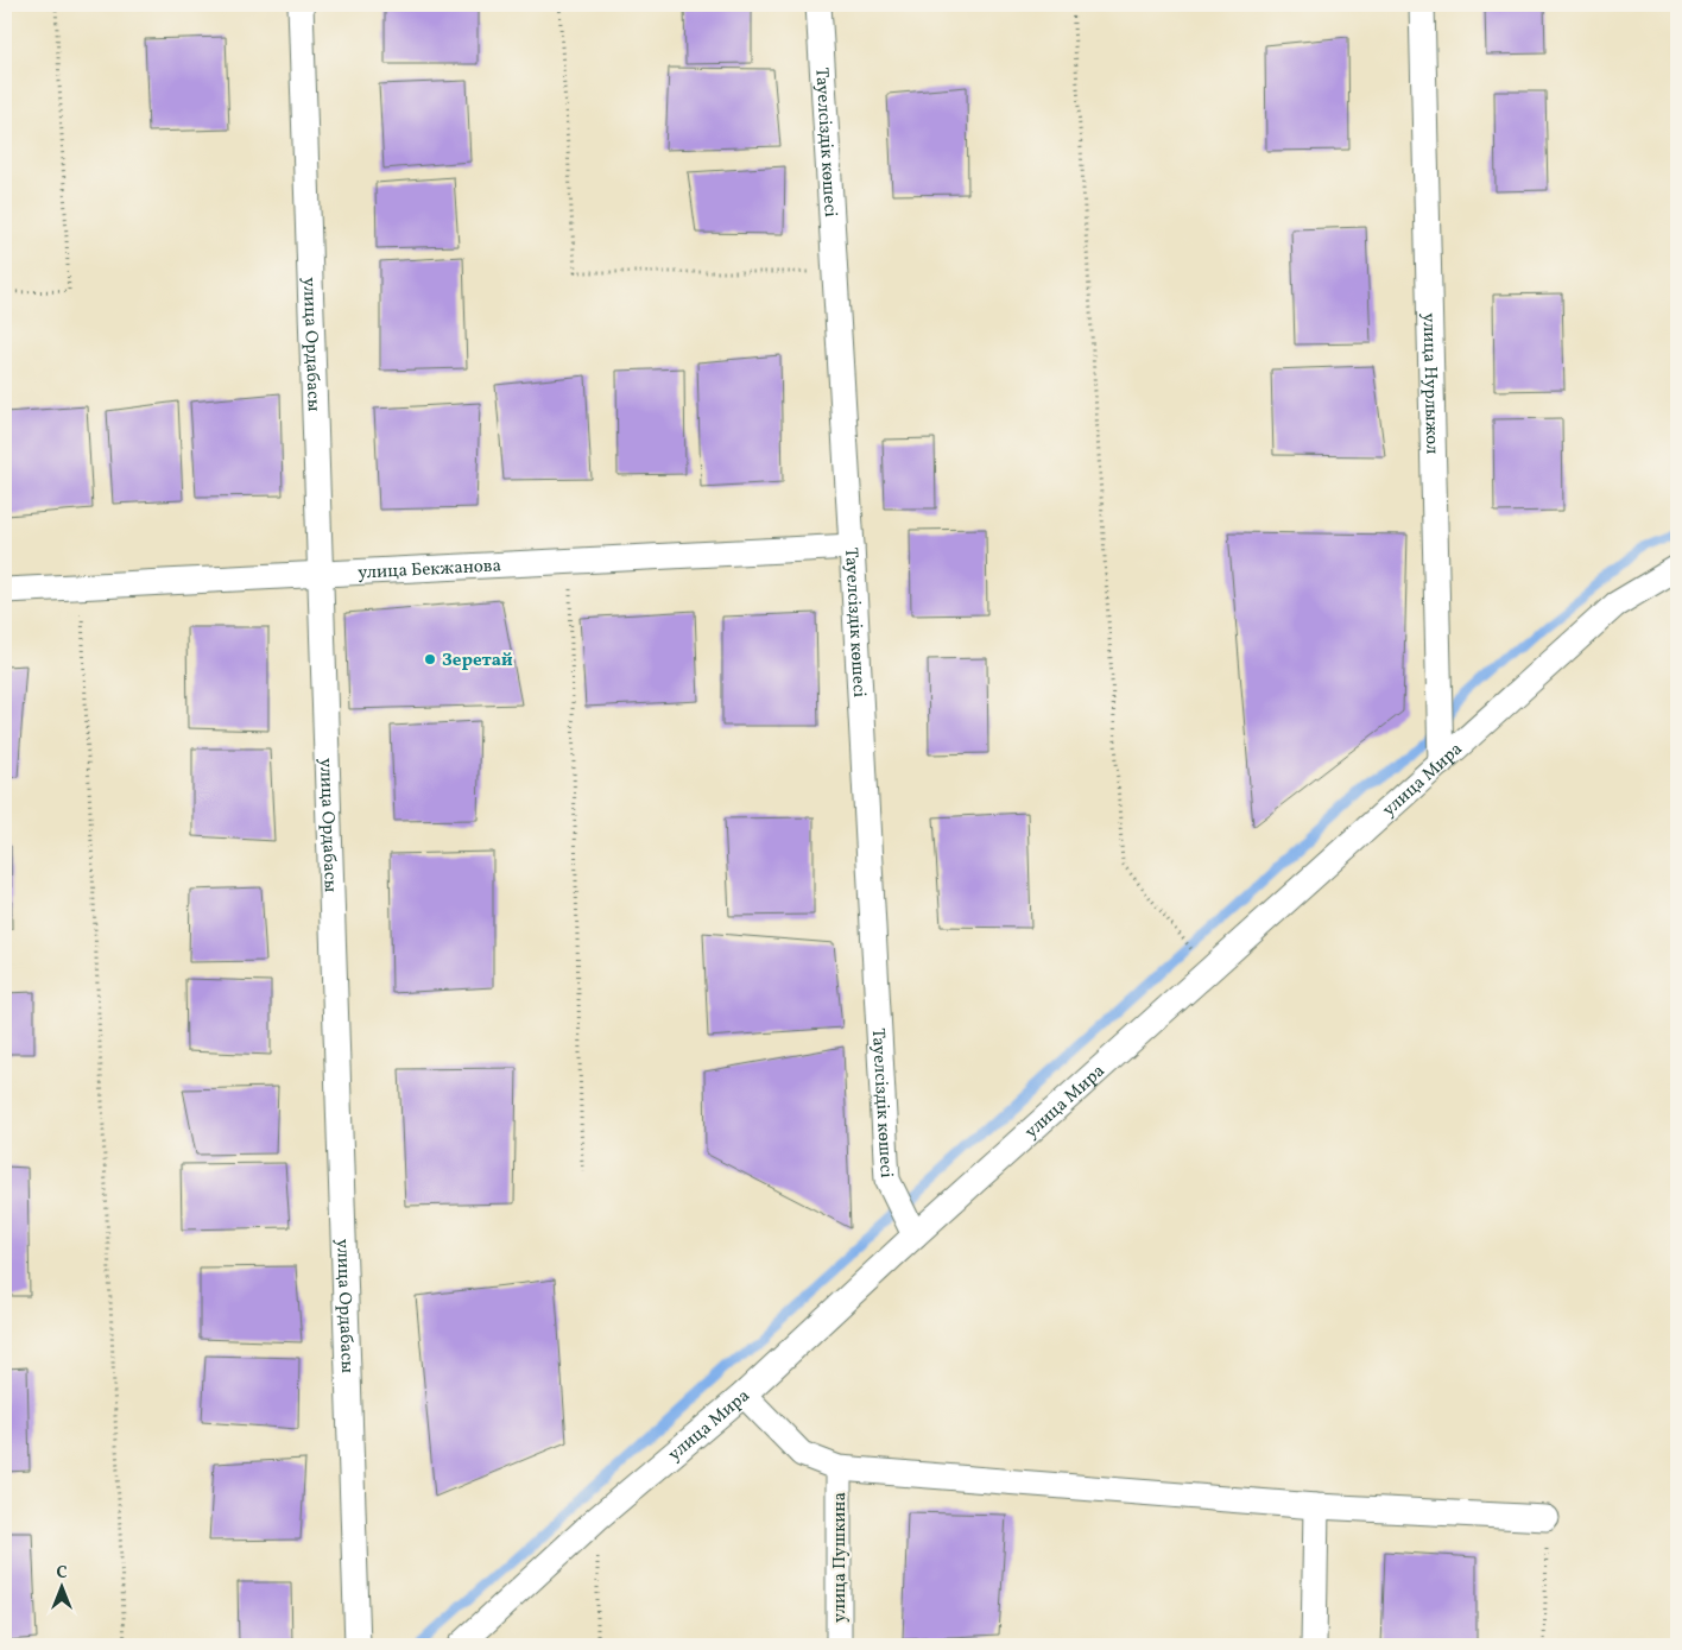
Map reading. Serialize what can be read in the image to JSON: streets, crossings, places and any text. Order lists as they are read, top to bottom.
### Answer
{
  "streets": {
    "street": [
      "Тауелсіздік көшесі",
      "улица Ордабасы",
      "улица Нурлыжол",
      "улица Бекжанова",
      "улица Мира",
      "улица Пушкина"
    ]
  },
  "crossings": [
    ["Тауелсіздік көшесі", "улица Бекжанова"],
    ["Тауелсіздік көшесі", "улица Мира"],
    ["улица Ордабасы", "улица Бекжанова"],
    ["улица Нурлыжол", "улица Мира"]
  ],
  "places": ["Зеретай"],
  "north": "top"
}
